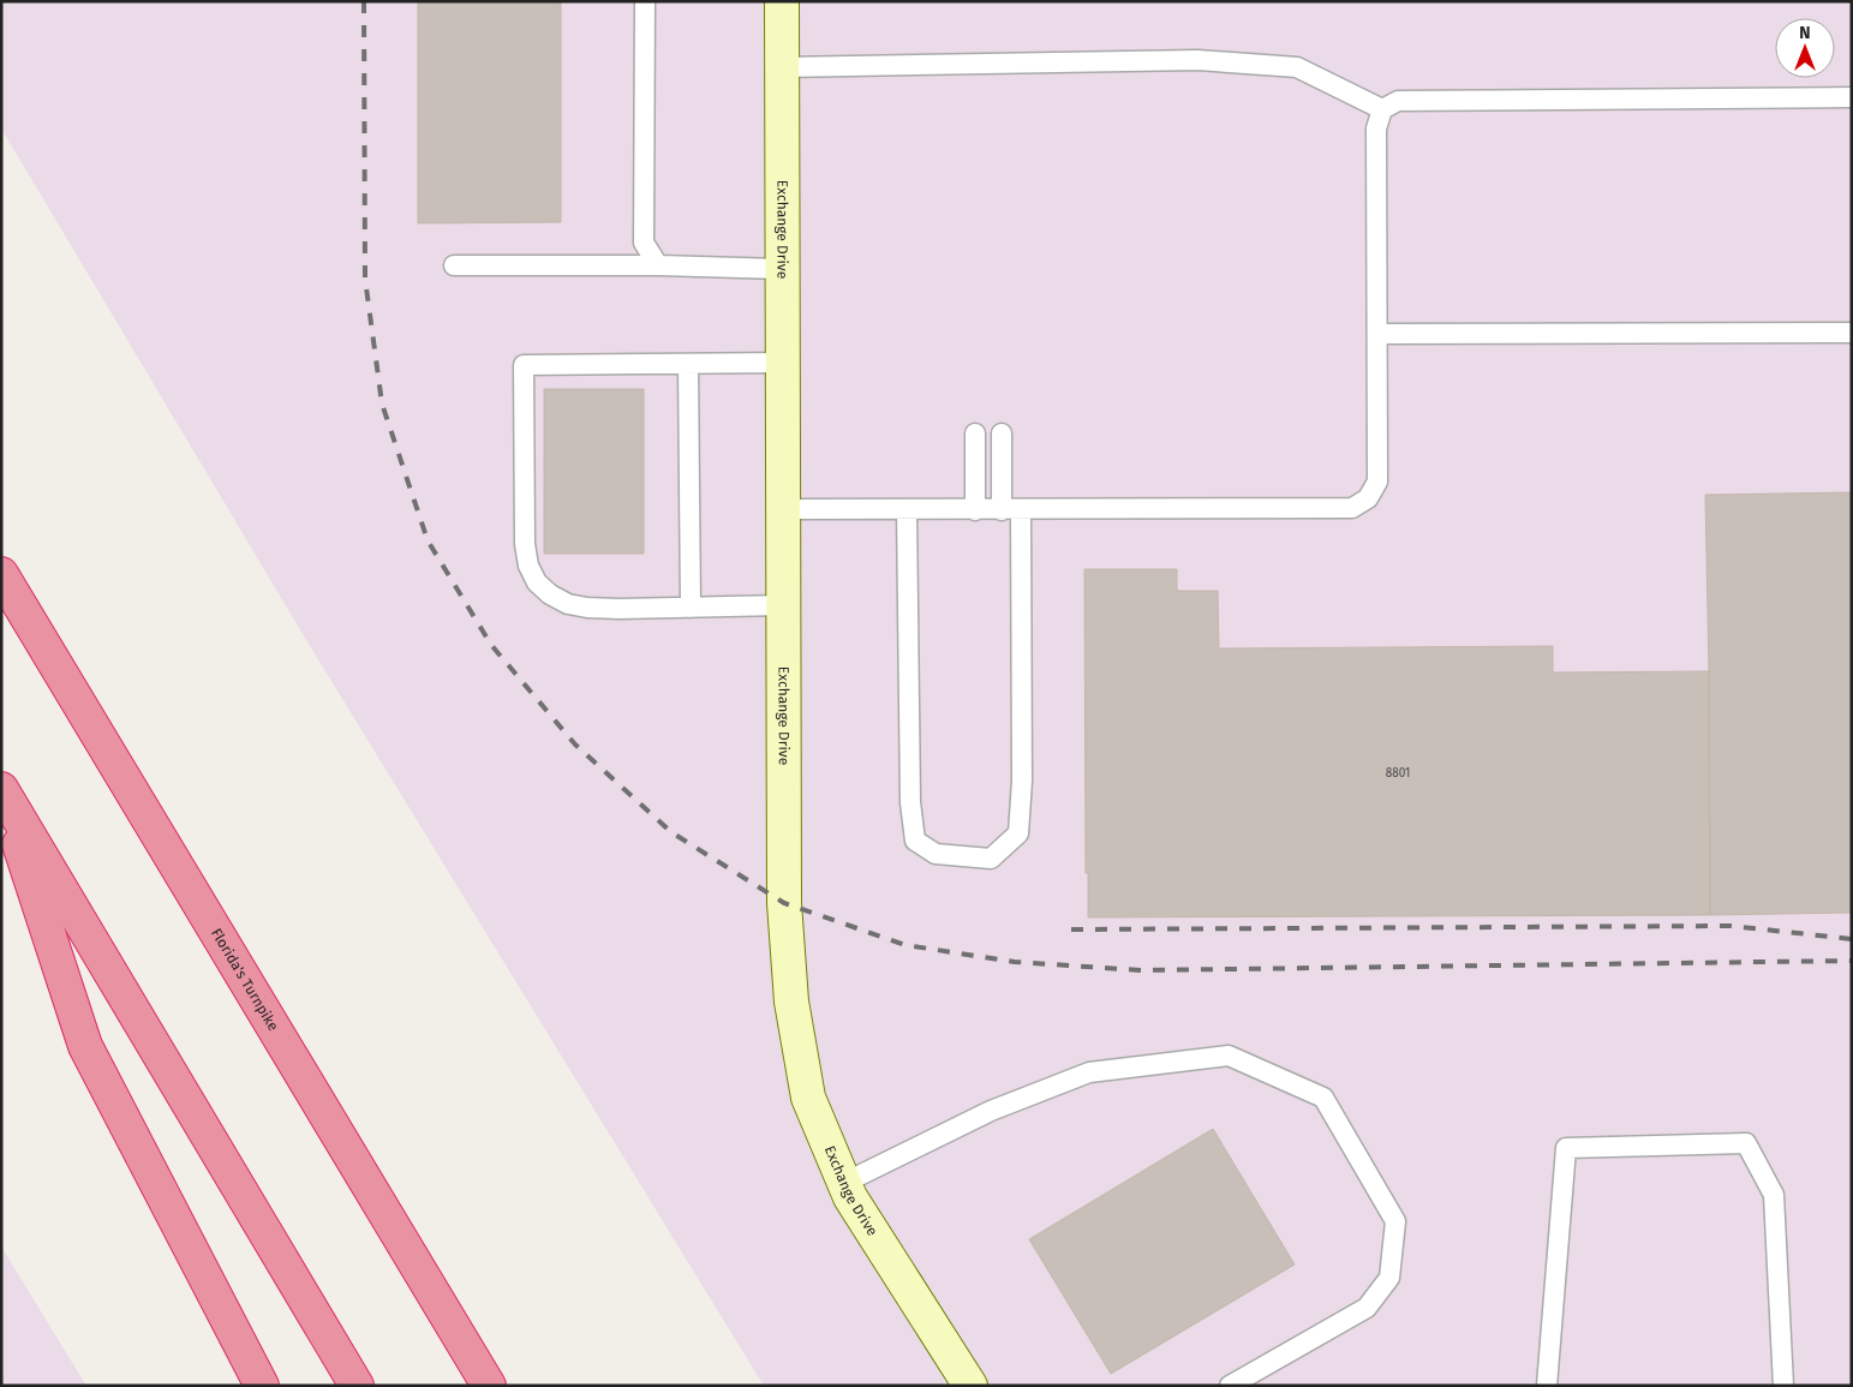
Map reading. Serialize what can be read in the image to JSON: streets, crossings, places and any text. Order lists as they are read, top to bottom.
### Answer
{
  "streets": {
    "highway": ["Florida's Turnpike"],
    "street": ["Exchange Drive"]
  },
  "house_numbers": ["8801"],
  "north": "top"
}
